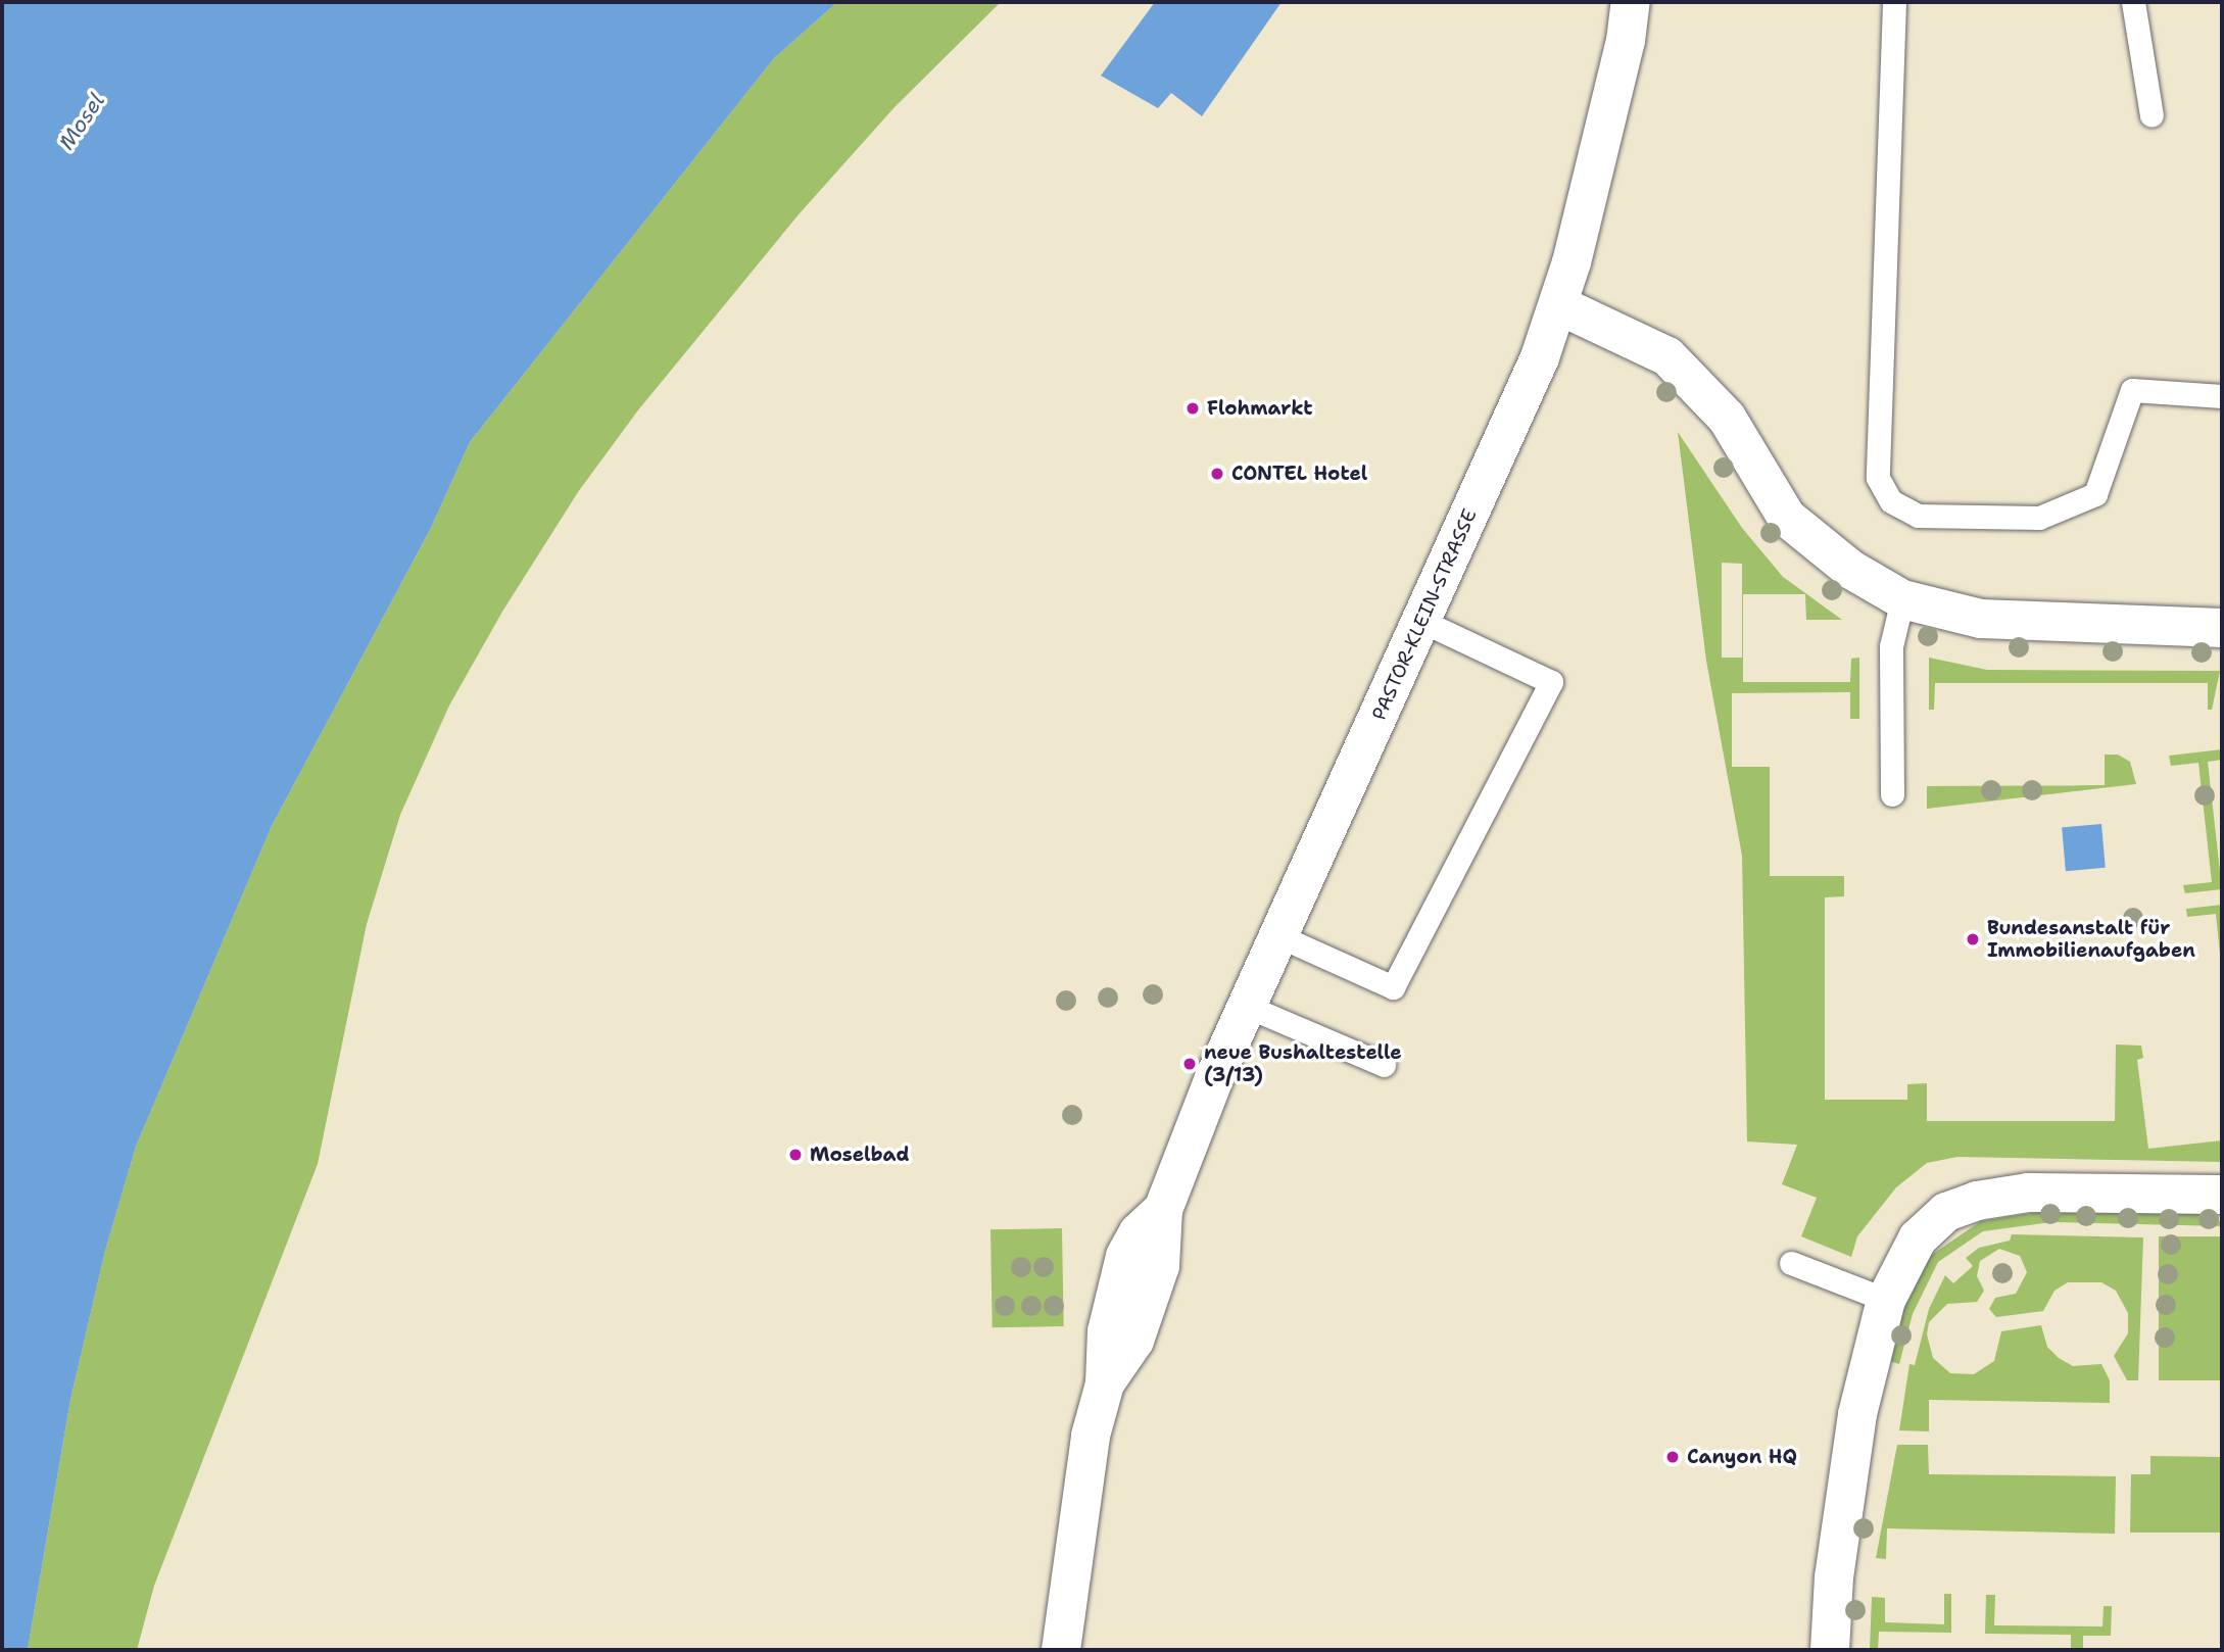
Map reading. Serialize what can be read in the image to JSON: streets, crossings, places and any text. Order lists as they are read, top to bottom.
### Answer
{
  "streets": {
    "street": ["PASTOR-KLEIN-STRASSE"]
  },
  "water": ["Mosel"],
  "places": [
    "Flohmarkt",
    "CONTEL Hotel",
    "Bundesanstalt für Immobilienaufgaben",
    "neue Bushaltestelle (3/13)",
    "Moselbad",
    "Canyon HQ"
  ]
}
